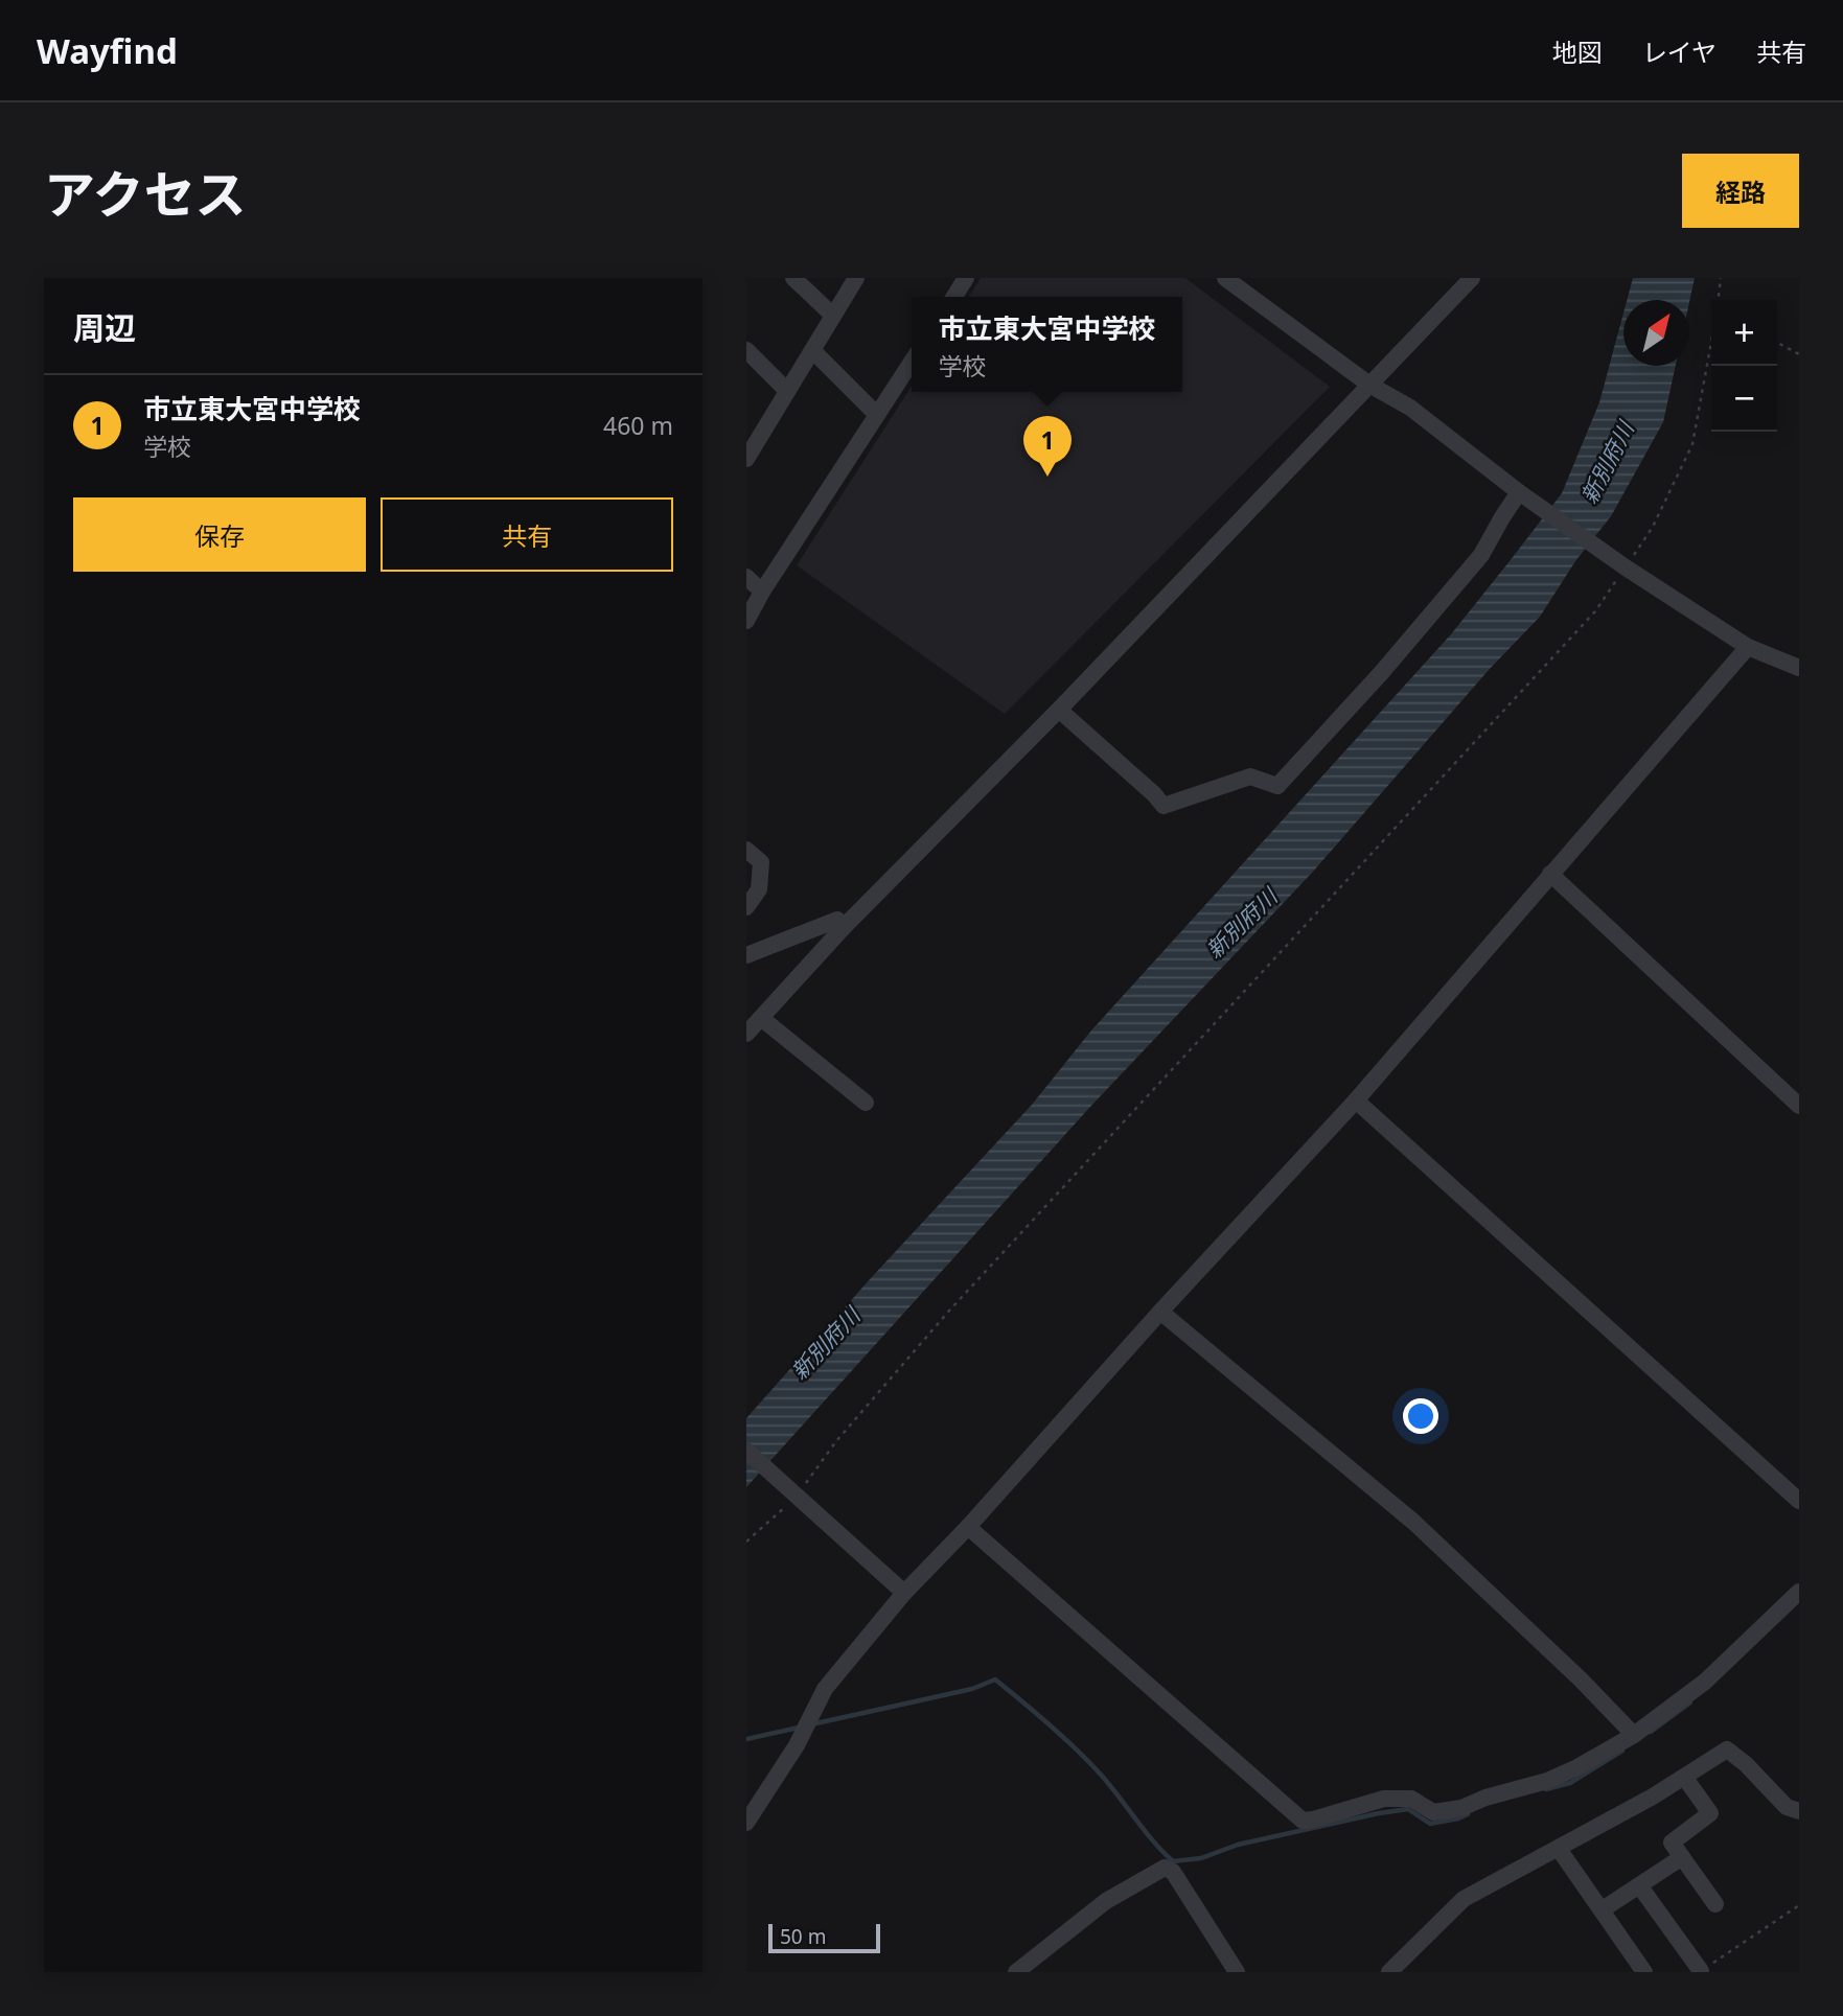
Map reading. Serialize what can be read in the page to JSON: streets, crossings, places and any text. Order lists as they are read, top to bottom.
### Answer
{
  "water": ["新別府川"],
  "scale_bar": "50 m",
  "north": "top right",
  "page": {
    "header": "Wayfind",
    "nav": ["地図", "レイヤ", "共有"],
    "title": "アクセス",
    "buttons": [
      "経路",
      ["保存", "共有"]
    ],
    "heading": "周辺",
    "popup": ["市立東大宮中学校", "学校"],
    "map_buttons": ["+", "−"],
    "list": [
      {
        "mark": "1",
        "name": "市立東大宮中学校",
        "note": "学校",
        "value": "460 m"
      }
    ],
    "pins": "1",
    "scale": "50 m"
  }
}
